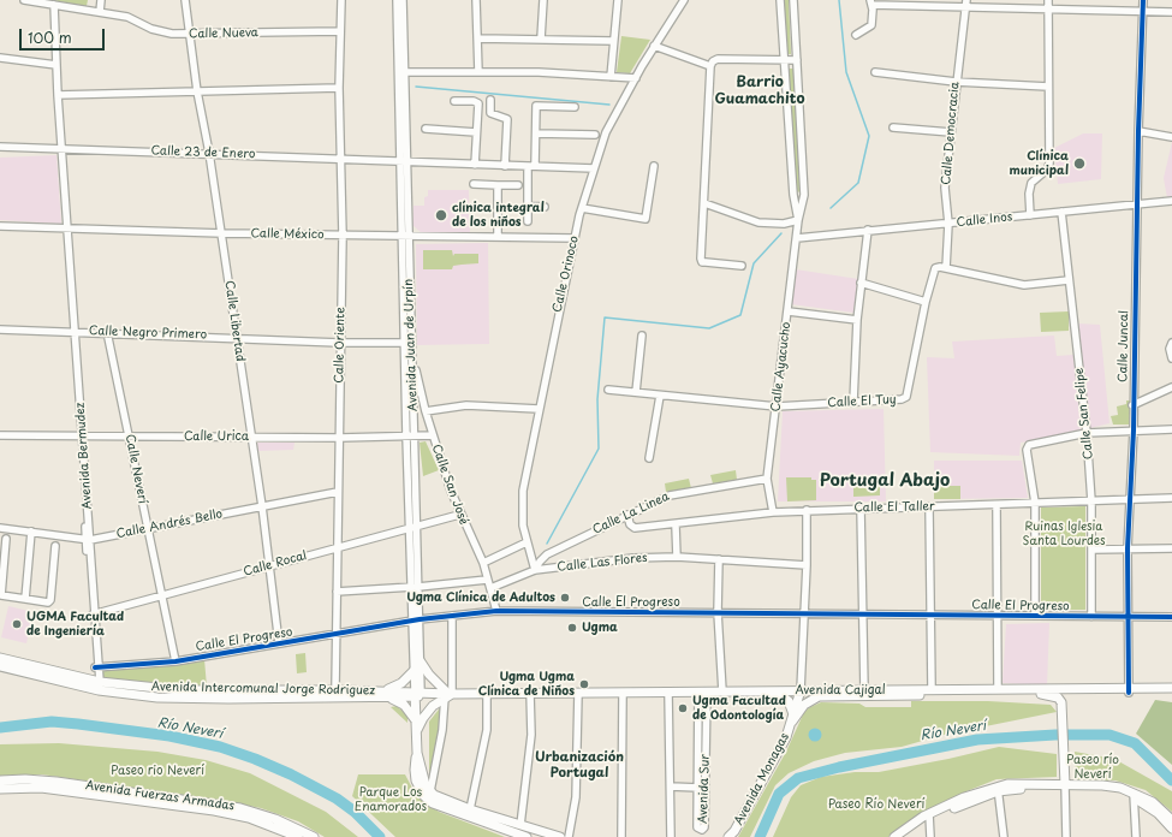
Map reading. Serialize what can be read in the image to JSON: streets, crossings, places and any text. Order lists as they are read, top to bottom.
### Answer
{
  "streets": {
    "main road": [
      "Avenida Intercomunal Jorge Rodriguez",
      "Avenida Cajigal",
      "Avenida Monagas",
      "Avenida Fuerzas Armadas"
    ],
    "street": [
      "Calle Nueva",
      "Calle Democracia",
      "Calle 23 de Enero",
      "Calle Inos",
      "Calle México",
      "Calle Orinoco",
      "Calle Libertad",
      "Calle Negro Primero",
      "Calle Oriente",
      "Avenida Juan de Urpín",
      "Calle Juncal",
      "Calle Ayacucho",
      "Calle El Tuy",
      "Calle San Felipe",
      "Calle Urica",
      "Avenida Bermudez",
      "Calle Neverí",
      "Calle San José",
      "Calle El Taller",
      "Calle La Linea",
      "Calle Andrés Bello",
      "Calle Las Flores",
      "Calle Rocal",
      "Calle El Progreso",
      "Avenida Sur"
    ]
  },
  "crossings": [
    ["Calle Nueva", "Calle Libertad"],
    ["Calle Nueva", "Calle Oriente"],
    ["Calle Nueva", "Avenida Bermudez"],
    ["Calle Democracia", "Calle Inos"],
    ["Calle Democracia", "Calle El Tuy"],
    ["Calle 23 de Enero", "Calle Libertad"],
    ["Calle 23 de Enero", "Calle Oriente"],
    ["Calle 23 de Enero", "Avenida Juan de Urpín"],
    ["Calle 23 de Enero", "Avenida Bermudez"],
    ["Calle Inos", "Calle Juncal"],
    ["Calle Inos", "Calle Ayacucho"],
    ["Calle Inos", "Calle San Felipe"],
    ["Calle México", "Calle Orinoco"],
    ["Calle México", "Calle Libertad"],
    ["Calle México", "Calle Oriente"],
    ["Calle México", "Avenida Juan de Urpín"],
    ["Calle México", "Avenida Bermudez"],
    ["Calle Orinoco", "Calle La Linea"],
    ["Calle Orinoco", "Calle Las Flores"],
    ["Calle Libertad", "Calle Negro Primero"],
    ["Calle Libertad", "Calle Urica"],
    ["Calle Libertad", "Calle Andrés Bello"],
    ["Calle Libertad", "Calle Rocal"],
    ["Calle Libertad", "Calle El Progreso"],
    ["Calle Negro Primero", "Calle Oriente"],
    ["Calle Negro Primero", "Avenida Juan de Urpín"],
    ["Calle Negro Primero", "Avenida Bermudez"],
    ["Calle Negro Primero", "Calle Neverí"],
    ["Calle Oriente", "Calle Urica"],
    ["Calle Oriente", "Calle Andrés Bello"],
    ["Calle Oriente", "Calle Rocal"],
    ["Calle Oriente", "Calle El Progreso"],
    ["Calle Oriente", "Avenida Intercomunal Jorge Rodriguez"],
    ["Avenida Juan de Urpín", "Calle Urica"],
    ["Avenida Juan de Urpín", "Calle San José"],
    ["Avenida Juan de Urpín", "Calle Rocal"],
    ["Avenida Juan de Urpín", "Calle El Progreso"],
    ["Avenida Juan de Urpín", "Avenida Intercomunal Jorge Rodriguez"],
    ["Avenida Juan de Urpín", "Avenida Cajigal"],
    ["Calle Juncal", "Calle El Taller"],
    ["Calle Juncal", "Calle El Progreso"],
    ["Calle Juncal", "Avenida Cajigal"],
    ["Calle Ayacucho", "Calle El Tuy"],
    ["Calle Ayacucho", "Calle El Taller"],
    ["Calle Ayacucho", "Calle La Linea"],
    ["Calle San Felipe", "Calle El Taller"],
    ["Calle San Felipe", "Calle El Progreso"],
    ["Calle Urica", "Avenida Bermudez"],
    ["Calle Urica", "Calle Neverí"],
    ["Calle Urica", "Calle San José"],
    ["Avenida Bermudez", "Calle Andrés Bello"],
    ["Avenida Bermudez", "Calle Rocal"],
    ["Avenida Bermudez", "Calle El Progreso"],
    ["Avenida Bermudez", "Avenida Intercomunal Jorge Rodriguez"],
    ["Calle Neverí", "Calle Andrés Bello"],
    ["Calle Neverí", "Calle Rocal"],
    ["Calle Neverí", "Calle El Progreso"],
    ["Calle San José", "Calle Las Flores"],
    ["Calle San José", "Calle Rocal"],
    ["Calle San José", "Calle El Progreso"],
    ["Calle El Taller", "Calle La Linea"],
    ["Calle La Linea", "Calle Las Flores"],
    ["Avenida Intercomunal Jorge Rodriguez", "Avenida Cajigal"],
    ["Avenida Cajigal", "Avenida Monagas"],
    ["Avenida Cajigal", "Avenida Sur"]
  ],
  "districts": ["Barrio Guamachito", "Portugal Abajo", "Urbanización Portugal"],
  "water": ["Río Neverí"],
  "parks": [
    "Ruinas Iglesia Santa Lourdes",
    "Paseo río Neverí",
    "Paseo rio Neverí",
    "Parque Los Enamorados",
    "Paseo Río Neverí"
  ],
  "places": [
    "Clínica municipal",
    "clínica integral de los niños",
    "Ugma Clínica de Adultos",
    "UGMA Facultad de Ingeniería",
    "Ugma",
    "Ugma Ugma Clínica de Niños",
    "Ugma Facultad de Odontología"
  ],
  "scale_bar": "100 m"
}
